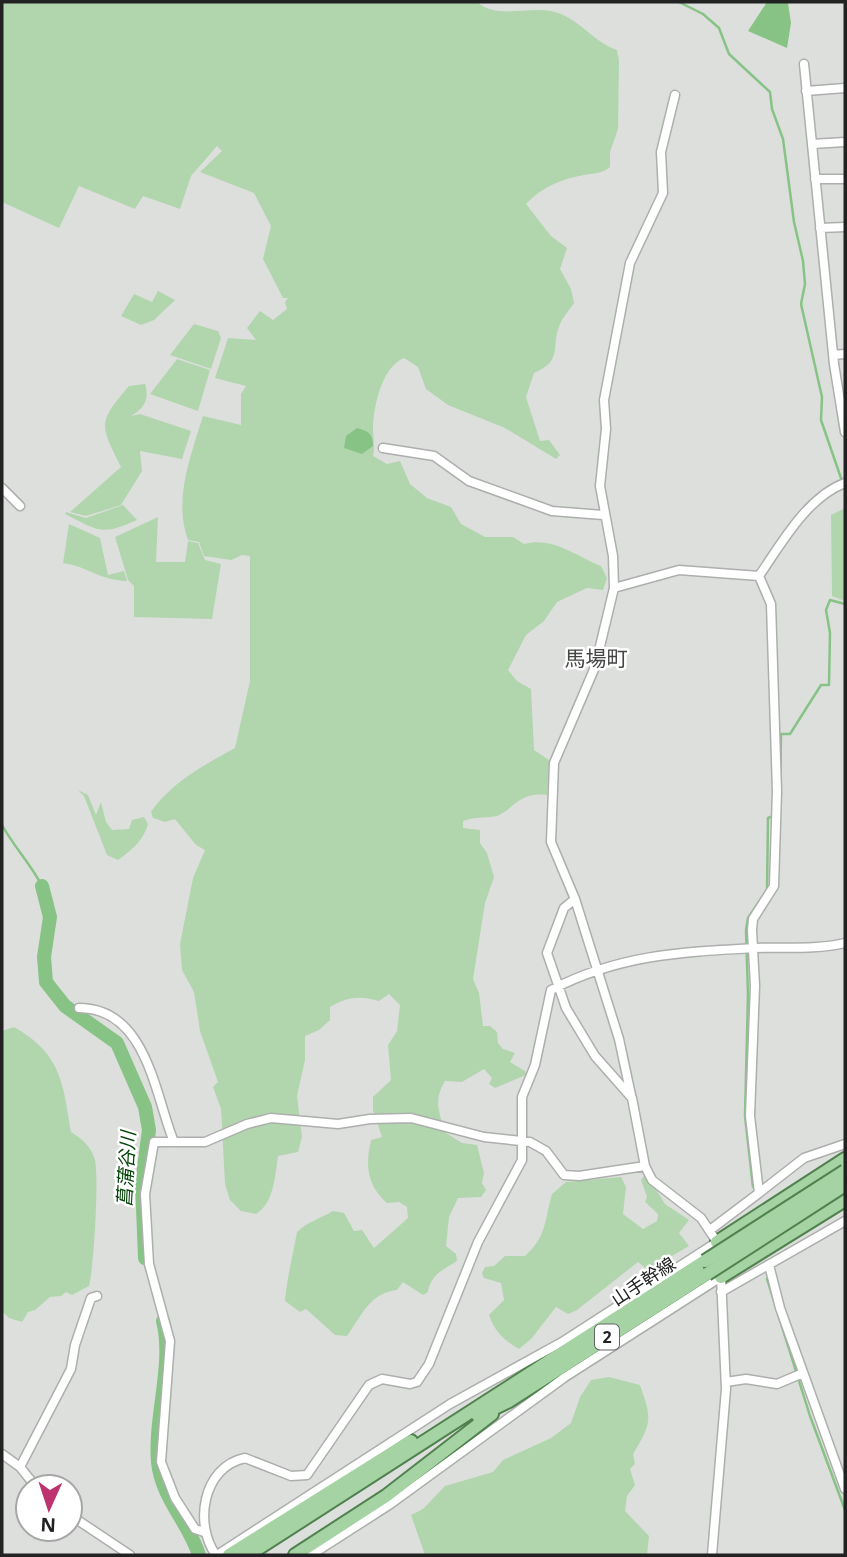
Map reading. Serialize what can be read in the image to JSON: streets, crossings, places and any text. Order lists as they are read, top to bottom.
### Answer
{
  "streets": {
    "main road": ["山手幹線", "2"]
  },
  "districts": ["馬場町"],
  "water": ["菖蒲谷川"],
  "north": "bottom"
}
